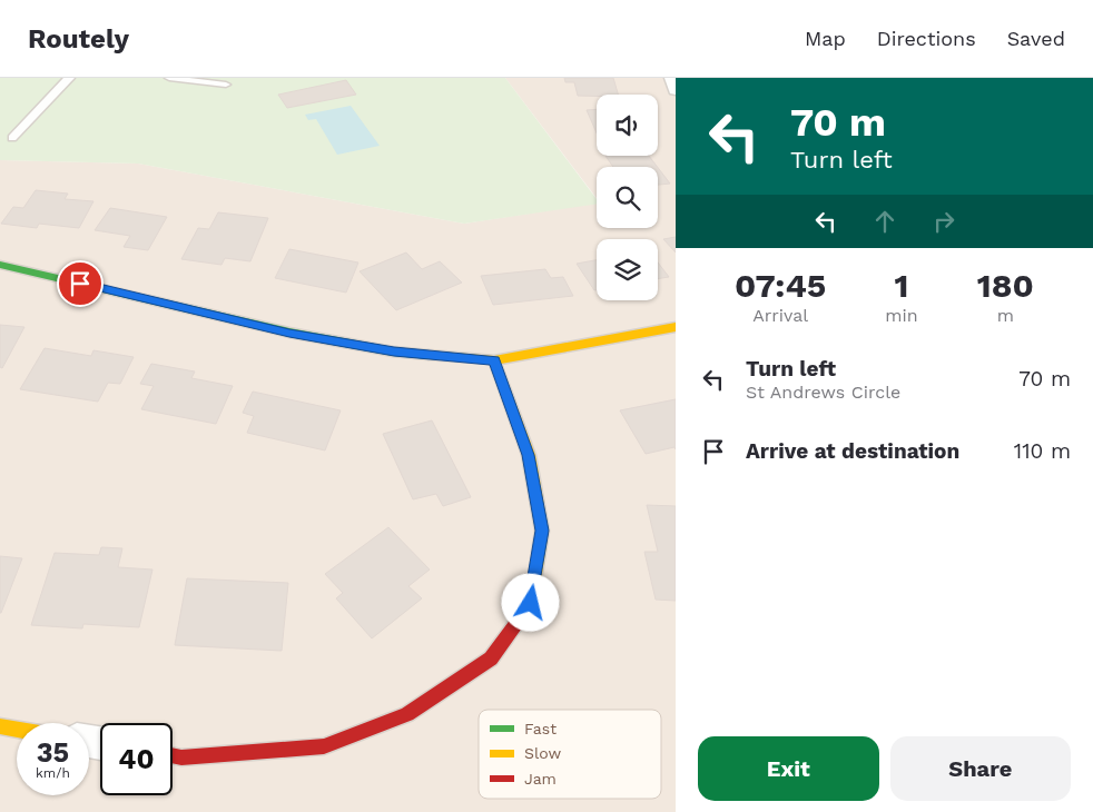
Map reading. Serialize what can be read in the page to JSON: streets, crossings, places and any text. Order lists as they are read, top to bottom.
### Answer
{
  "legend": ["Fast", "Slow", "Jam"],
  "page": {
    "header": "Routely",
    "nav": ["Map", "Directions", "Saved"],
    "turn": ["70 m", "Turn left"],
    "eta": [
      "07:45",
      "Arrival",
      "1",
      "min",
      "180",
      "m"
    ],
    "list": [
      {
        "name": "Turn left",
        "note": "St Andrews Circle",
        "value": "70 m"
      },
      {
        "name": "Arrive at destination",
        "value": "110 m"
      }
    ],
    "speed": "35 km/h",
    "limit": "40",
    "buttons": ["Exit", "Share"]
  }
}
